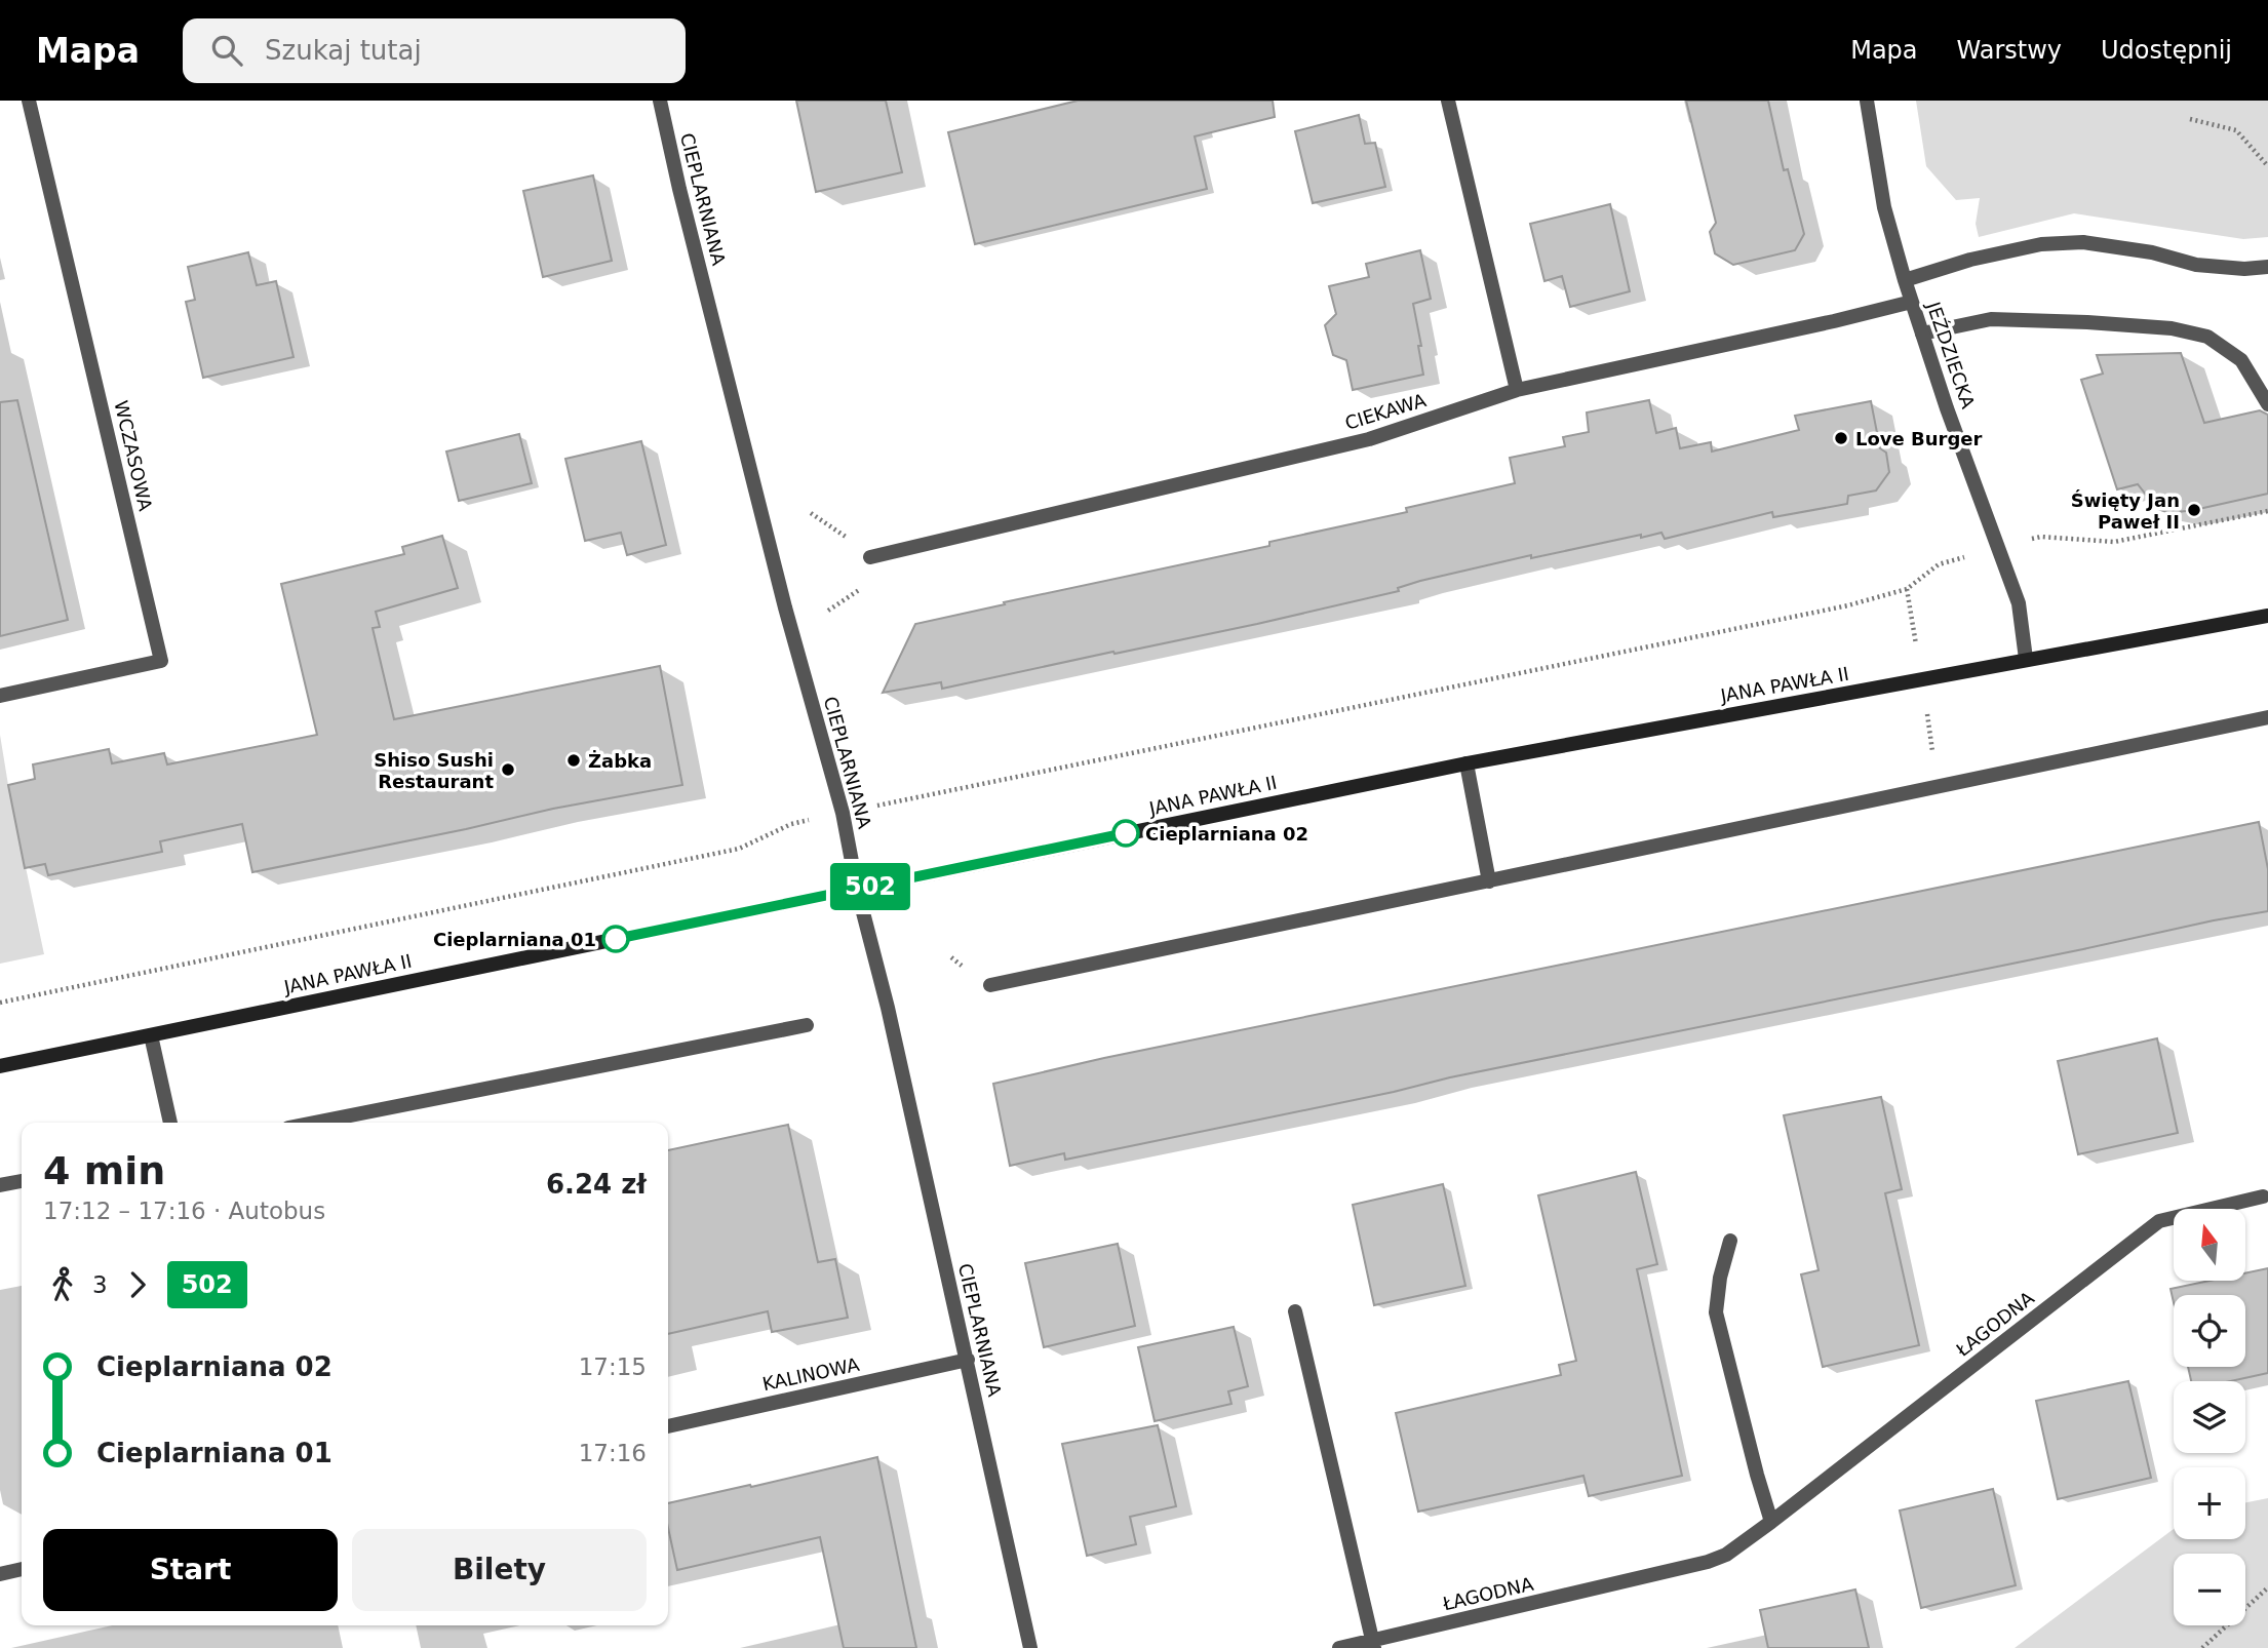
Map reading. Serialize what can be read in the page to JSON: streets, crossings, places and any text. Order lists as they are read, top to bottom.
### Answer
{
  "streets": {
    "street": [
      "CIEPLARNIANA",
      "JEŹDZIECKA",
      "CIEKAWA",
      "WCZASOWA",
      "JANA PAWŁA II",
      "ŁAGODNA",
      "KALINOWA"
    ]
  },
  "crossings": [
    ["CIEPLARNIANA", "JANA PAWŁA II"],
    ["CIEPLARNIANA", "KALINOWA"],
    ["JEŹDZIECKA", "CIEKAWA"],
    ["JEŹDZIECKA", "JANA PAWŁA II"]
  ],
  "places": [
    "Love Burger",
    "Święty Jan Paweł II",
    "Żabka",
    "Shiso Sushi Restaurant",
    "Cieplarniana 02",
    "Cieplarniana 01"
  ],
  "lines": ["bus line 502"],
  "north": "top",
  "page": {
    "header": "Mapa",
    "search": "Szukaj tutaj",
    "nav": ["Mapa", "Warstwy", "Udostępnij"],
    "on_map": "502",
    "heading": ["4 min", "17:12 – 17:16 · Autobus", "6.24 zł"],
    "map_buttons": ["+", "−"],
    "legs": ["3", "502"],
    "list": [
      {
        "name": "Cieplarniana 02",
        "value": "17:15"
      },
      {
        "name": "Cieplarniana 01",
        "value": "17:16"
      }
    ],
    "buttons": ["Start", "Bilety"]
  }
}
